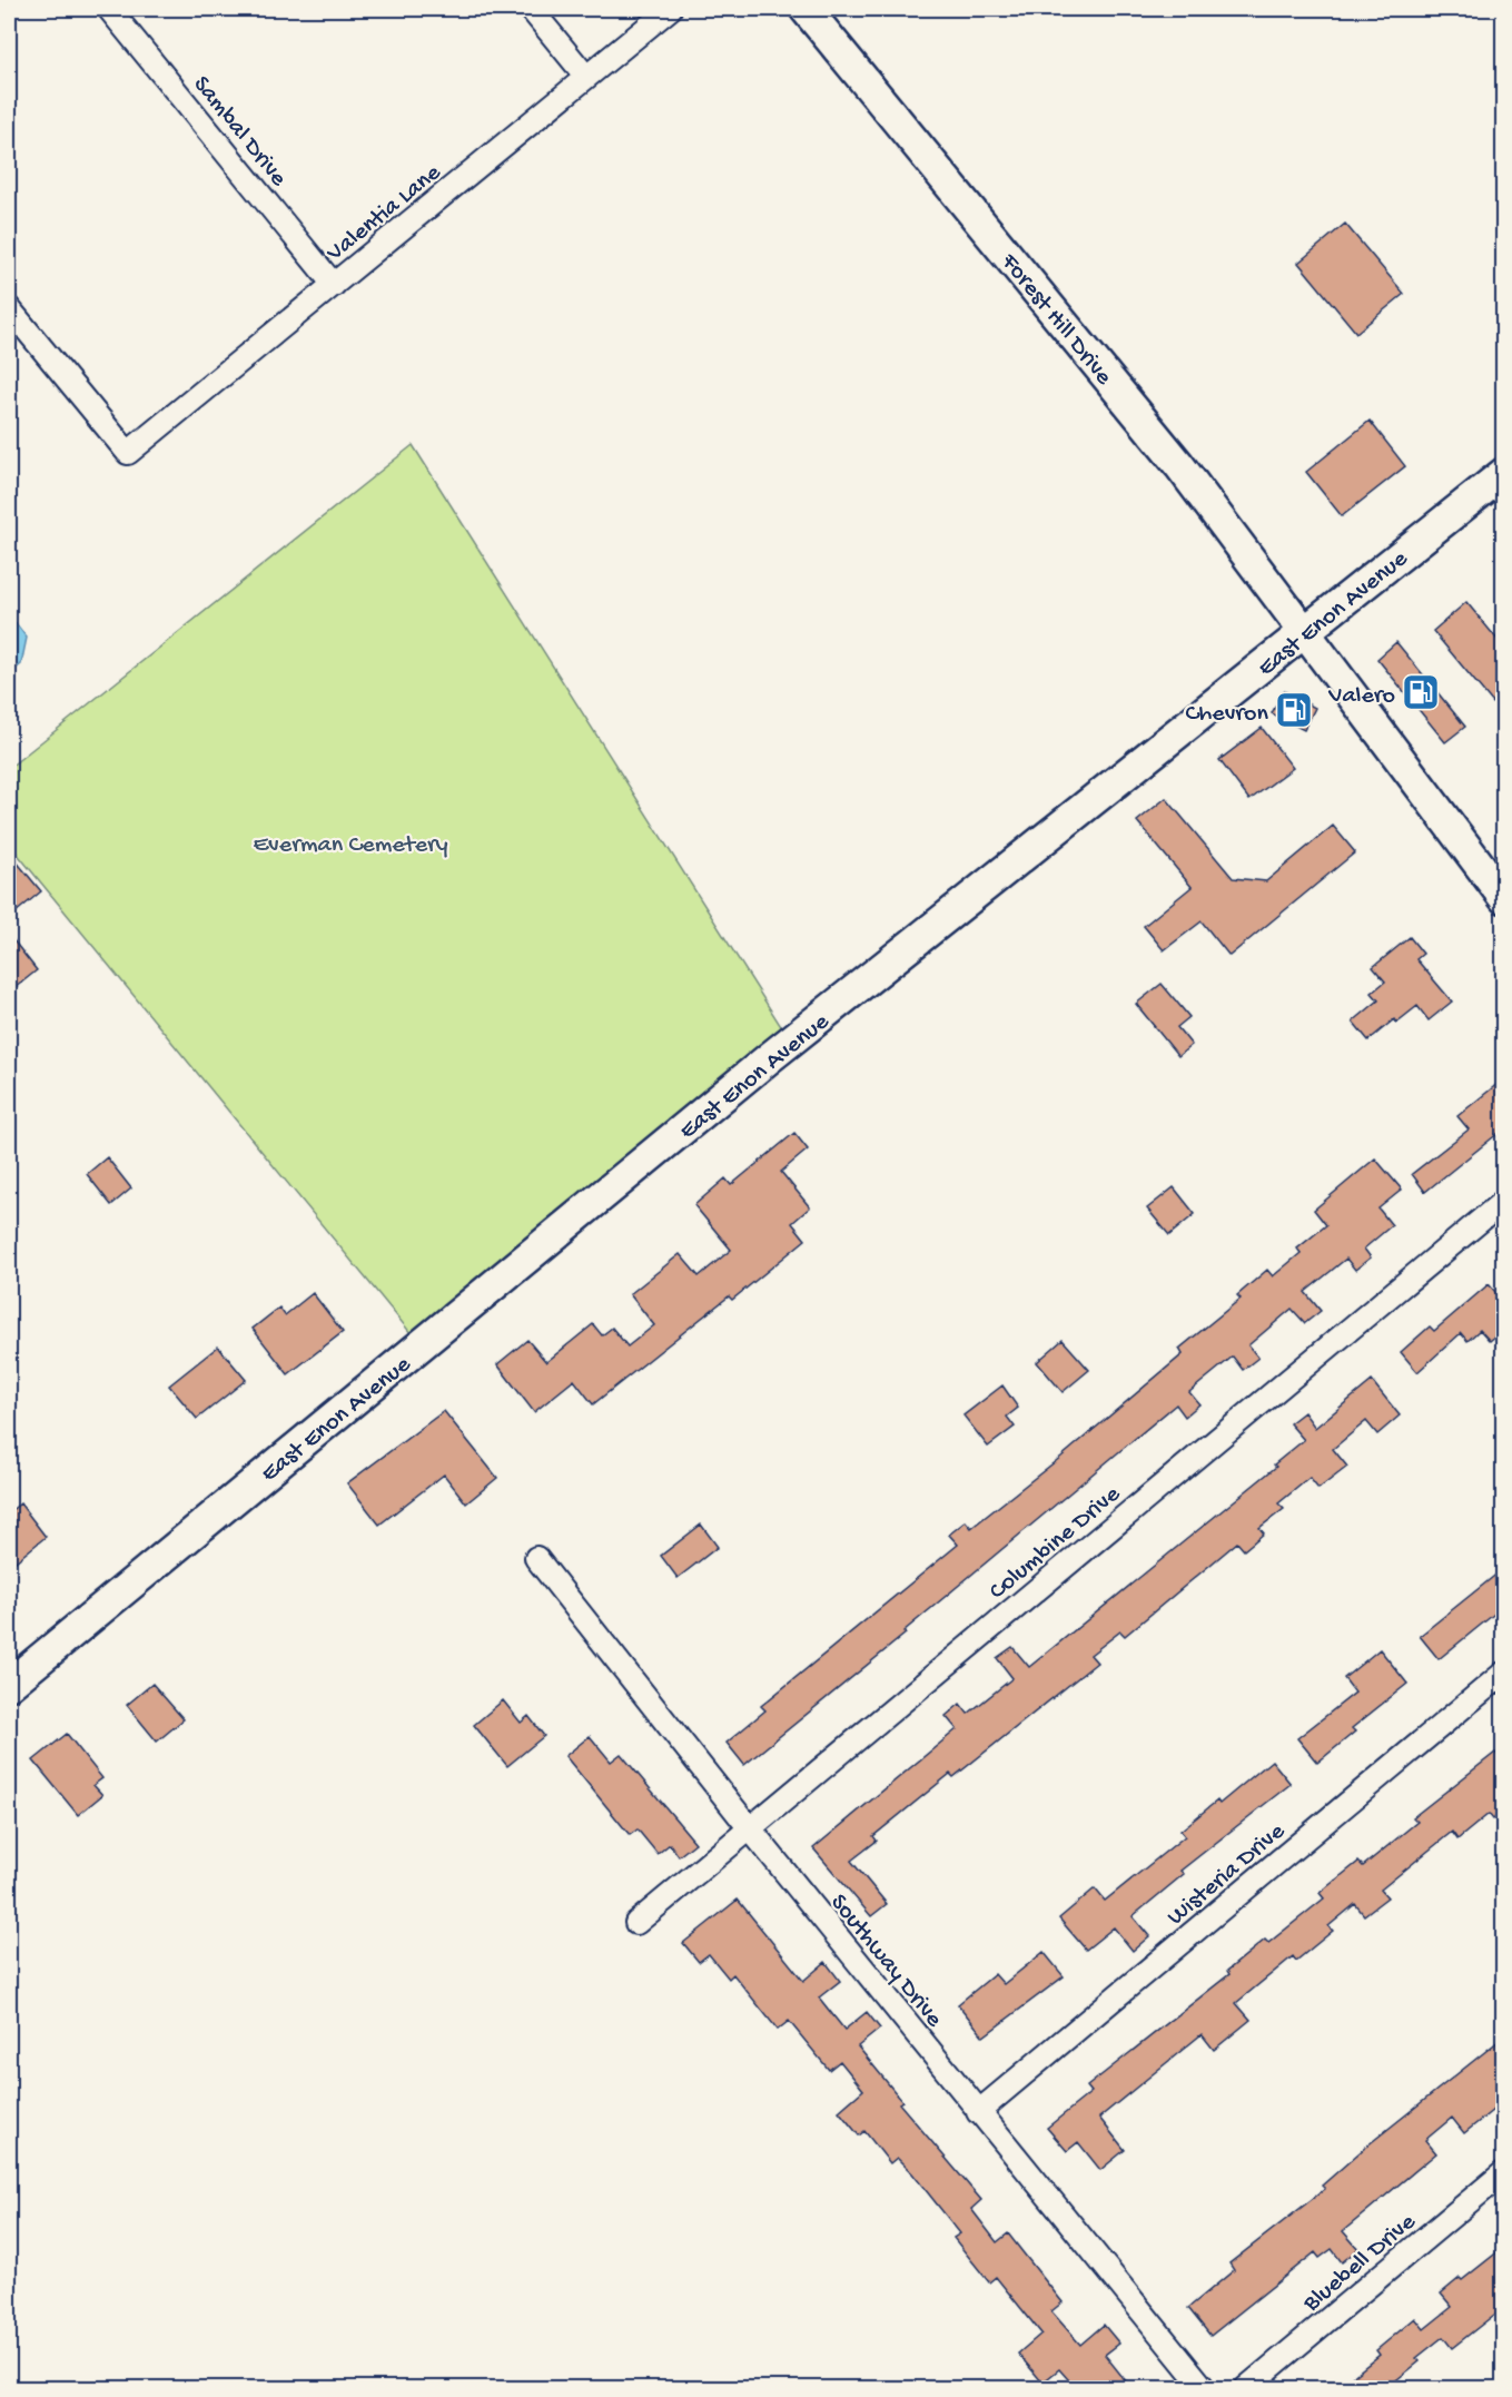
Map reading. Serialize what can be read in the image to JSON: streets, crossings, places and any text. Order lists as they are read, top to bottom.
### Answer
{
  "streets": {
    "street": [
      "Sambal Drive",
      "Valentia Lane",
      "Forest Hill Drive",
      "East Enon Avenue",
      "Columbine Drive",
      "Wisteria Drive",
      "Southway Drive",
      "Bluebell Drive"
    ]
  },
  "crossings": [
    ["Sambal Drive", "Valentia Lane"],
    ["Forest Hill Drive", "East Enon Avenue"],
    ["Columbine Drive", "Southway Drive"],
    ["Wisteria Drive", "Southway Drive"]
  ],
  "parks": ["Everman Cemetery"],
  "places": {
    "fuel station": ["Valero", "Chevron"]
  }
}
